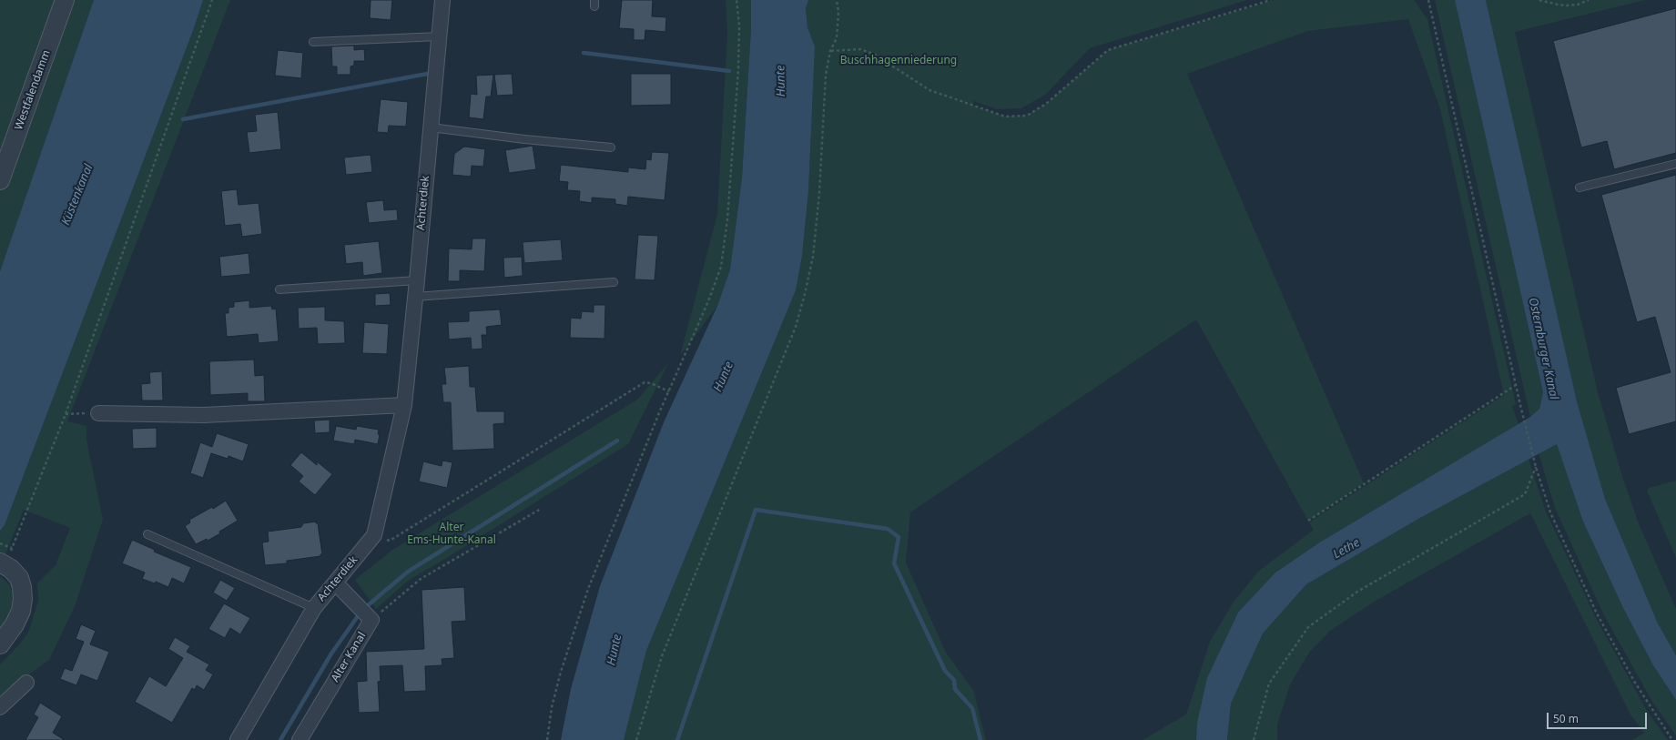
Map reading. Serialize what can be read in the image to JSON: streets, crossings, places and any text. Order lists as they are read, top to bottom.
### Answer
{
  "streets": {
    "street": ["Westfalendamm", "Achterdiek", "Alter Kanal"]
  },
  "crossings": [
    ["Achterdiek", "Alter Kanal"]
  ],
  "water": [
    "Hunte",
    "Küstenkanal",
    "Osternburger Kanal",
    "Lethe"
  ],
  "parks": ["Buschhagenniederung", "Alter Ems-Hunte-Kanal"],
  "scale_bar": "50 m"
}
